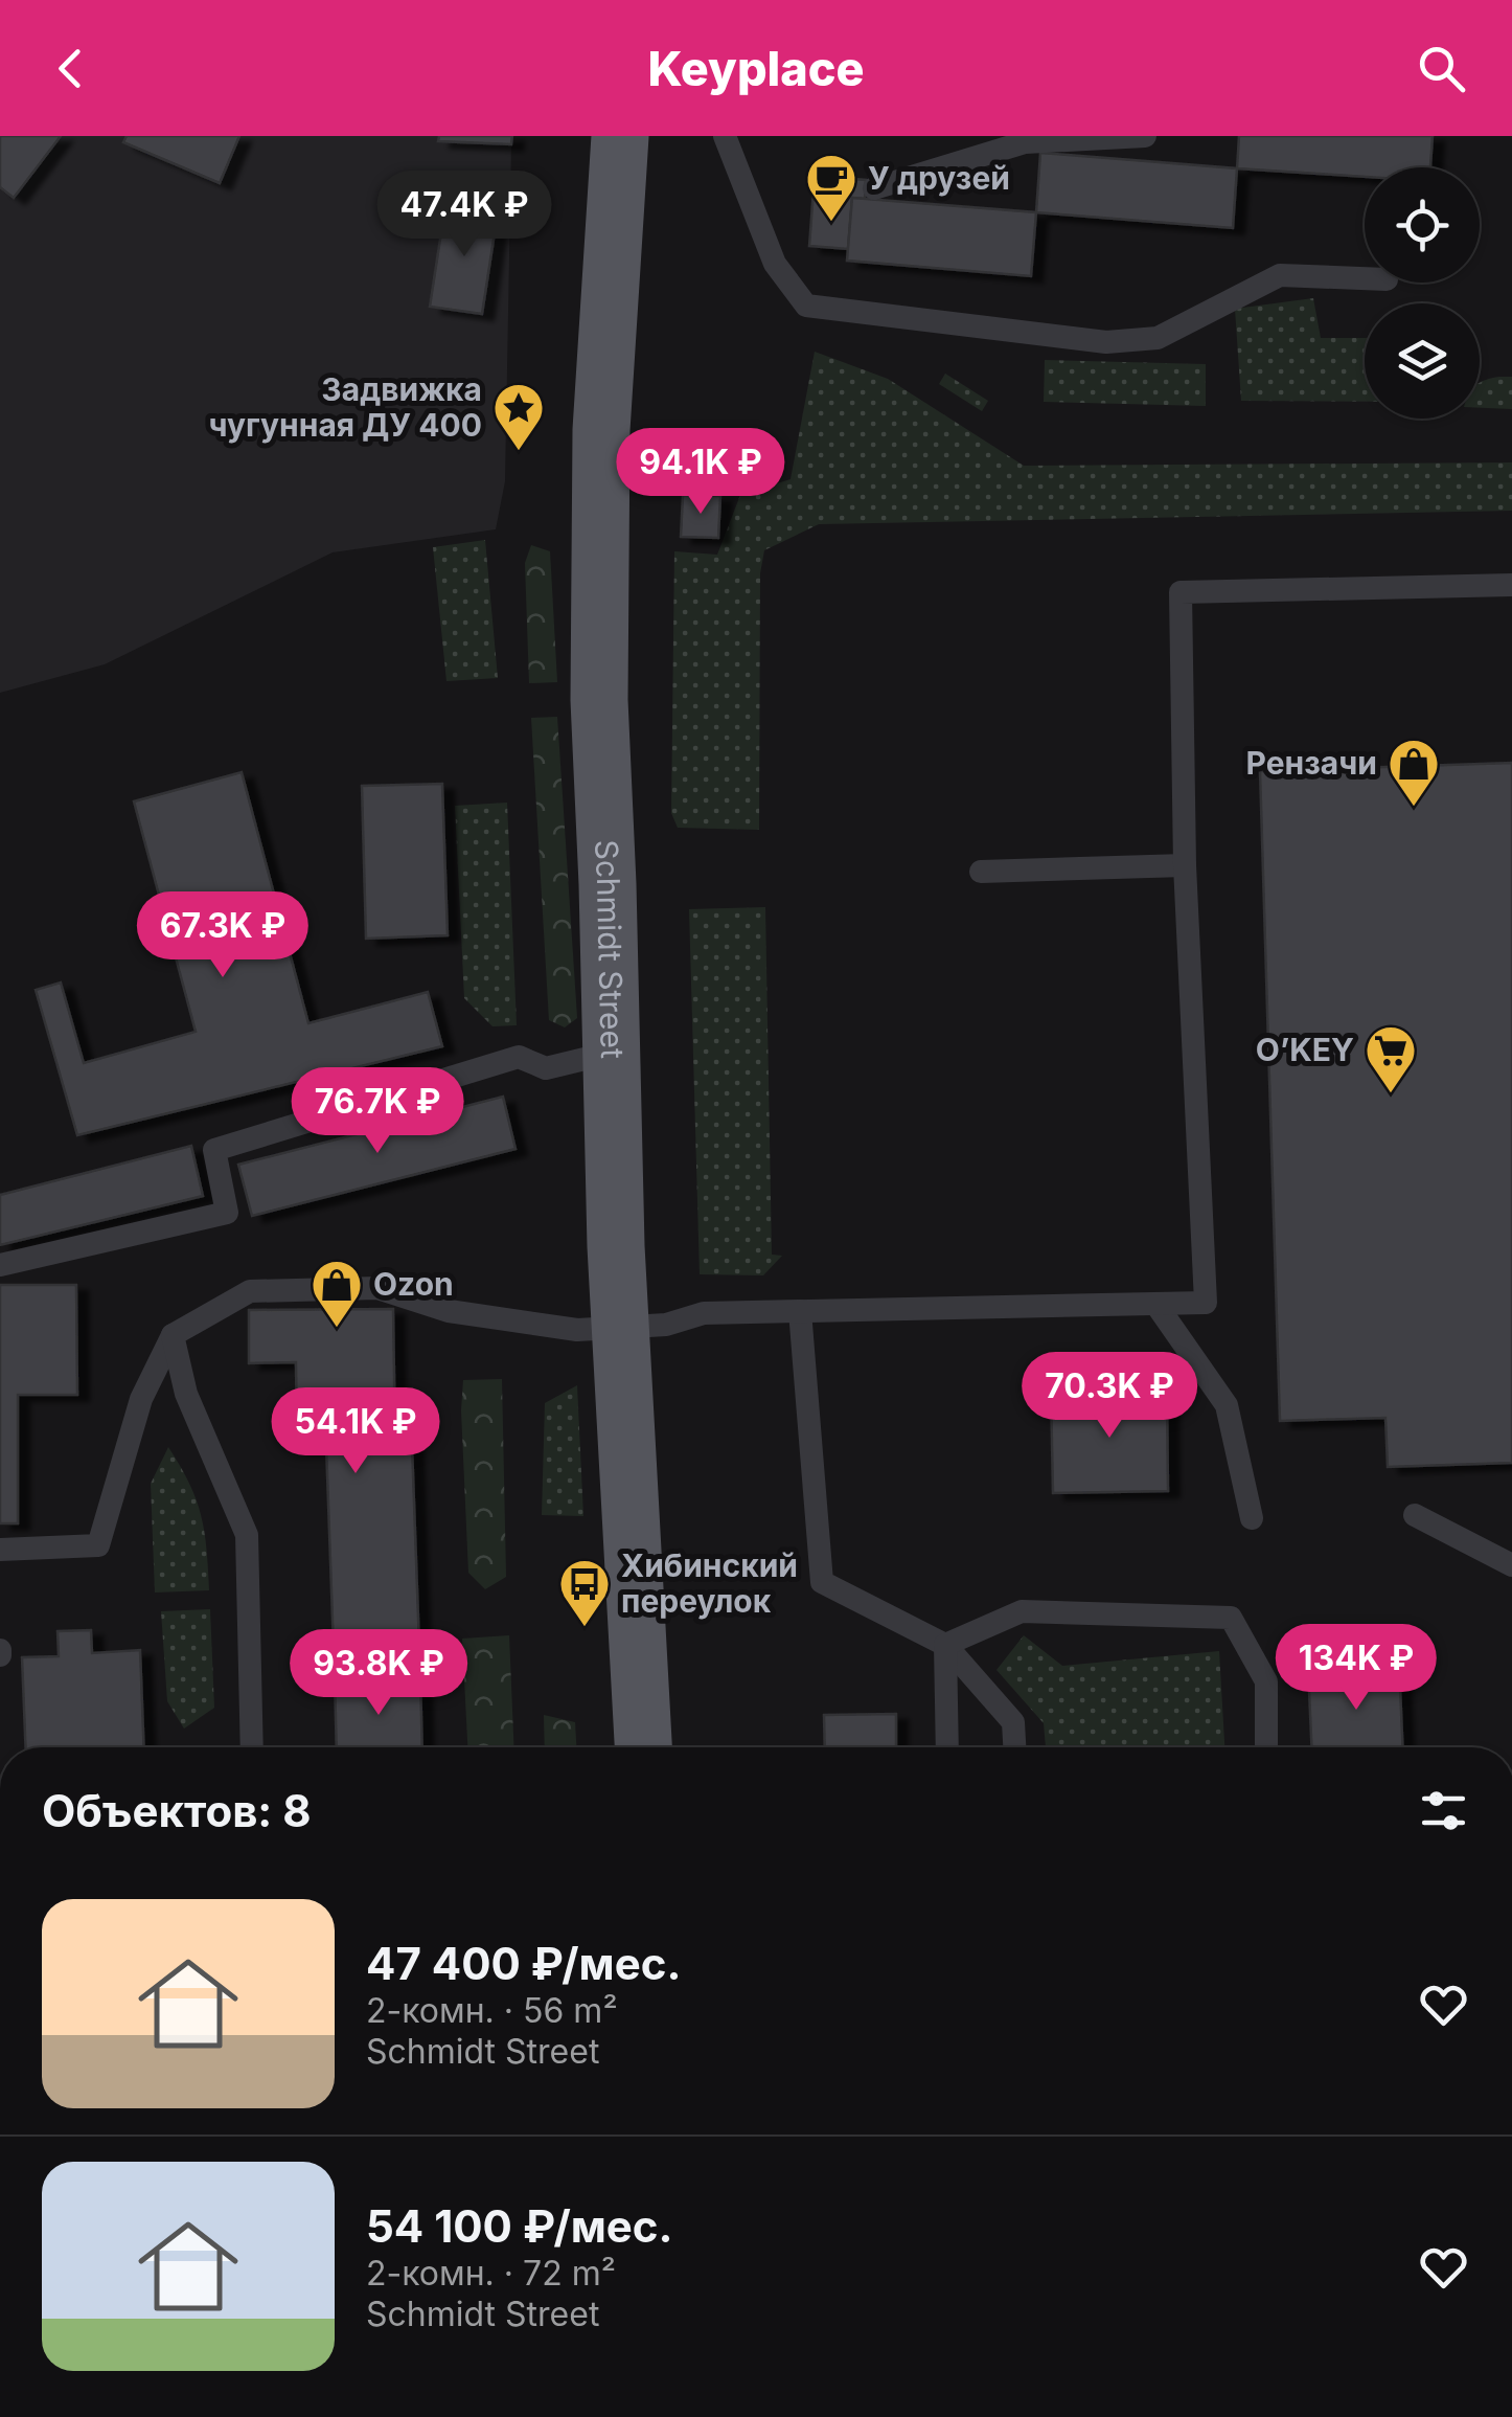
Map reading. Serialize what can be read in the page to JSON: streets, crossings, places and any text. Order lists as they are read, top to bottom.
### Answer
{
  "streets": {
    "main road": ["Schmidt Street"]
  },
  "places": {
    "cafe": ["У друзей"],
    "place": ["Задвижка чугунная ДУ 400"],
    "shop": ["Рензачи", "Ozon"],
    "supermarket": ["O’KEY"],
    "bus stop": ["Хибинский переулок"]
  },
  "page": {
    "header": "Keyplace",
    "price": [
      "47.4K ₽",
      "94.1K ₽",
      "67.3K ₽",
      "76.7K ₽",
      "70.3K ₽",
      "54.1K ₽",
      "134K ₽",
      "93.8K ₽"
    ],
    "heading": "Объектов: 8",
    "list": [
      {
        "name": "47 400 ₽/мес.",
        "note": "2-комн. · 56 m² · Schmidt Street"
      },
      {
        "name": "54 100 ₽/мес.",
        "note": "2-комн. · 72 m² · Schmidt Street"
      }
    ]
  }
}
